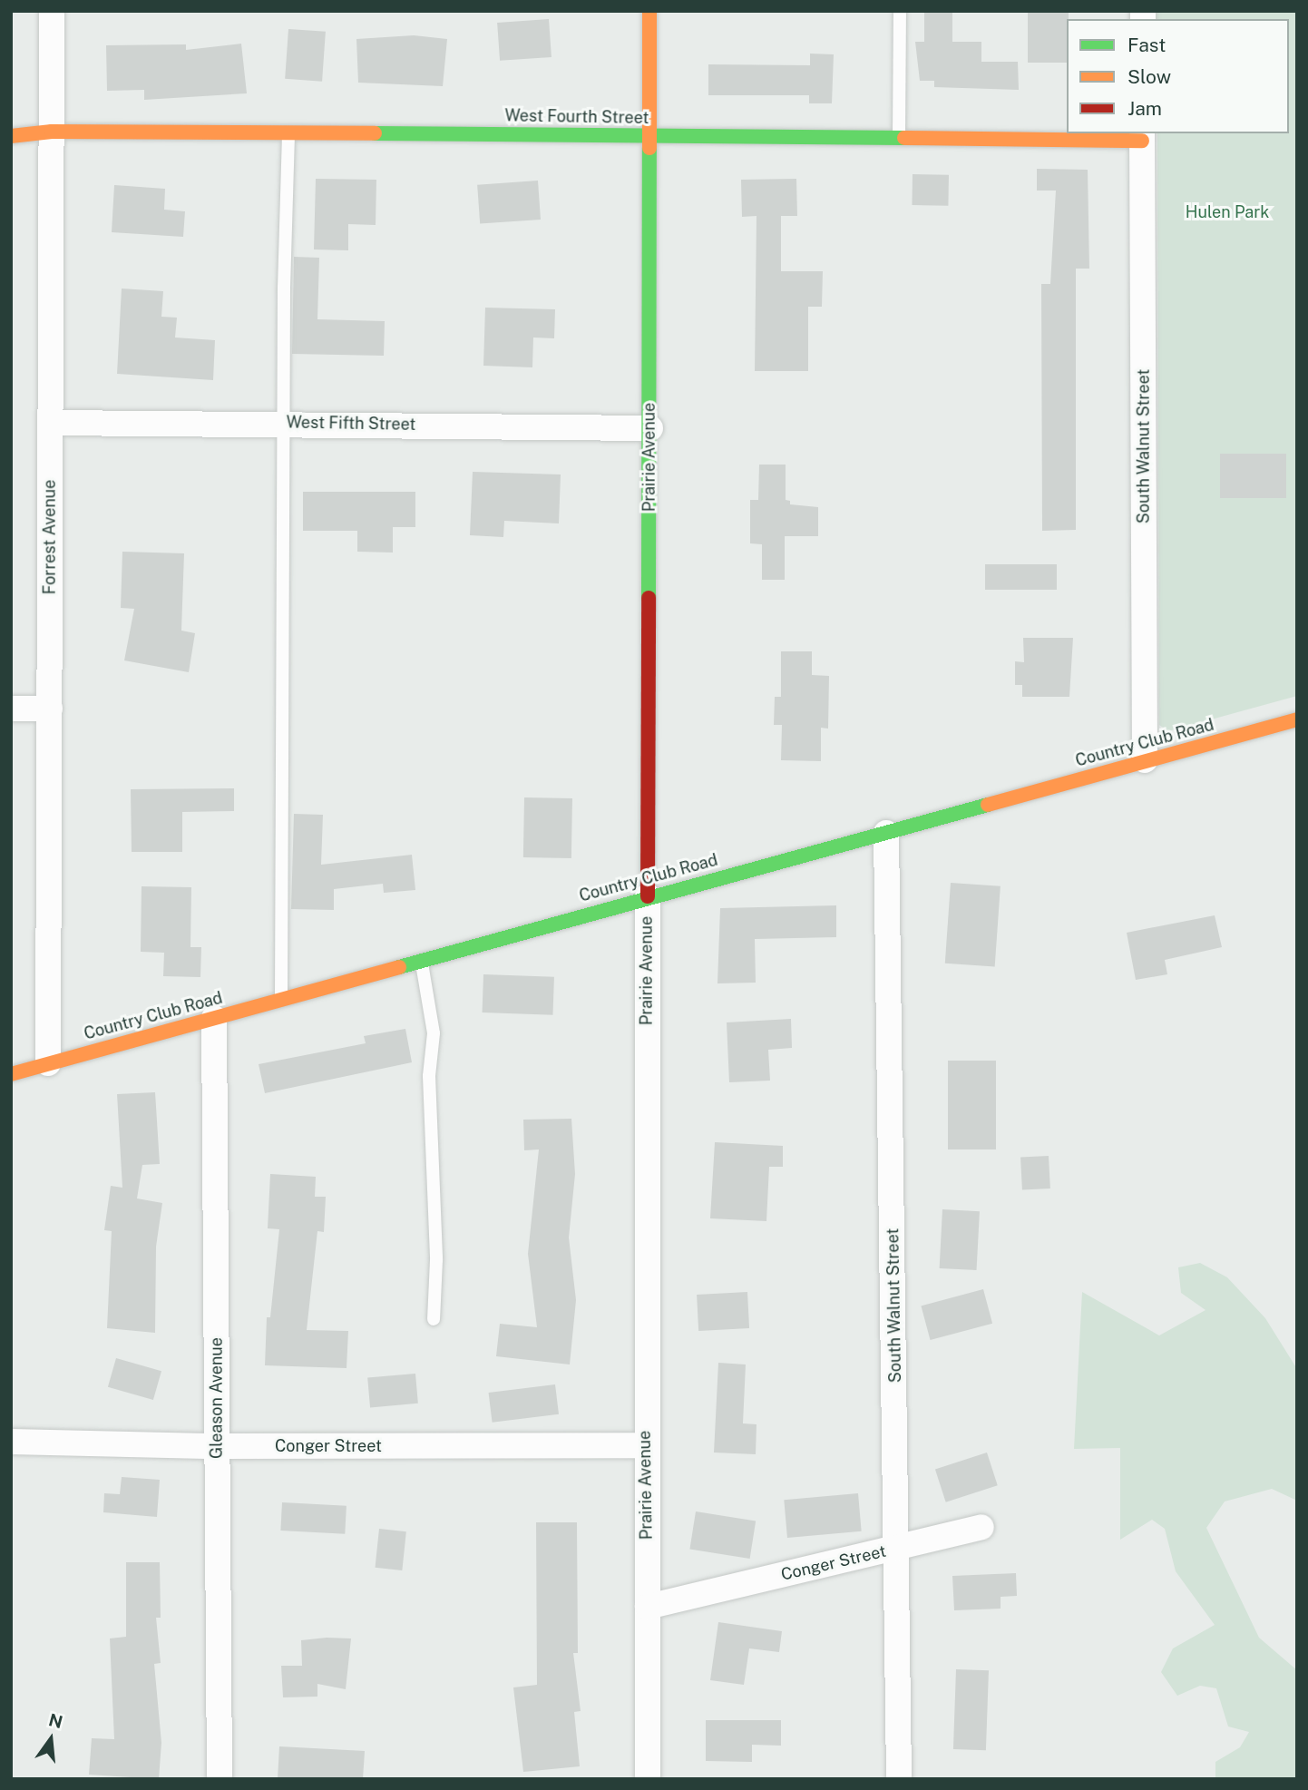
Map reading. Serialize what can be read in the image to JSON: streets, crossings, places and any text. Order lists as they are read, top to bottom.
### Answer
{
  "streets": {
    "street": [
      "West Fourth Street",
      "West Fifth Street",
      "South Walnut Street",
      "Prairie Avenue",
      "Forrest Avenue",
      "Country Club Road",
      "Gleason Avenue",
      "Conger Street"
    ]
  },
  "crossings": [
    ["West Fourth Street", "South Walnut Street"],
    ["West Fourth Street", "Prairie Avenue"],
    ["West Fourth Street", "Forrest Avenue"],
    ["West Fifth Street", "Prairie Avenue"],
    ["West Fifth Street", "Forrest Avenue"],
    ["South Walnut Street", "Country Club Road"],
    ["South Walnut Street", "Conger Street"],
    ["Prairie Avenue", "Country Club Road"],
    ["Prairie Avenue", "Conger Street"],
    ["Forrest Avenue", "Country Club Road"],
    ["Country Club Road", "Gleason Avenue"],
    ["Gleason Avenue", "Conger Street"]
  ],
  "parks": ["Hulen Park"],
  "legend": ["Fast", "Slow", "Jam"],
  "north": "top"
}
